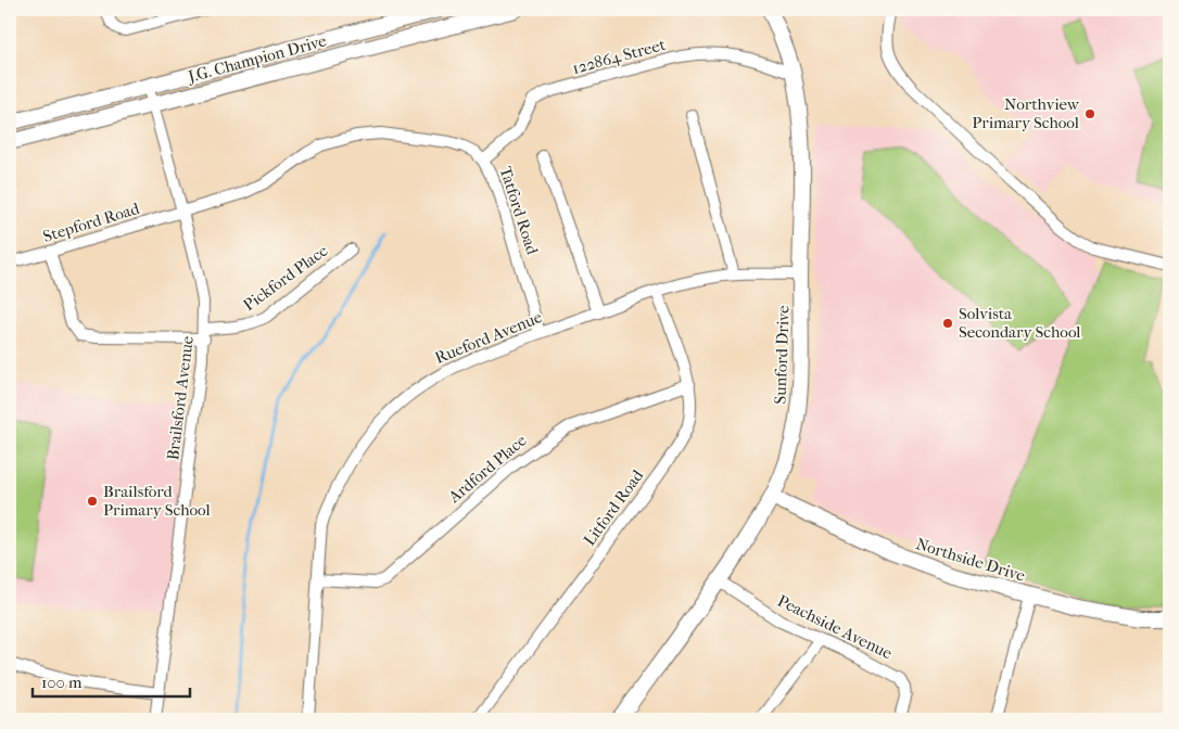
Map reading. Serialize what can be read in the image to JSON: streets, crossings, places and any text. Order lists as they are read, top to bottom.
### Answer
{
  "streets": {
    "street": [
      "122864 Street",
      "J.G. Champion Drive",
      "Tatford Road",
      "Stepford Road",
      "Pickford Place",
      "Rueford Avenue",
      "Sunford Drive",
      "Brailsford Avenue",
      "Ardford Place",
      "Litford Road",
      "Northside Drive",
      "Peachside Avenue"
    ]
  },
  "crossings": [
    ["122864 Street", "Tatford Road"],
    ["122864 Street", "Sunford Drive"],
    ["J.G. Champion Drive", "Brailsford Avenue"],
    ["Tatford Road", "Stepford Road"],
    ["Tatford Road", "Rueford Avenue"],
    ["Tatford Road", "Brailsford Avenue"],
    ["Stepford Road", "Pickford Place"],
    ["Stepford Road", "Brailsford Avenue"],
    ["Pickford Place", "Brailsford Avenue"],
    ["Rueford Avenue", "Sunford Drive"],
    ["Rueford Avenue", "Ardford Place"],
    ["Rueford Avenue", "Litford Road"],
    ["Sunford Drive", "Northside Drive"],
    ["Sunford Drive", "Peachside Avenue"],
    ["Ardford Place", "Litford Road"]
  ],
  "places": ["Northview Primary School", "Solvista Secondary School", "Brailsford Primary School"],
  "scale_bar": "100 m"
}
